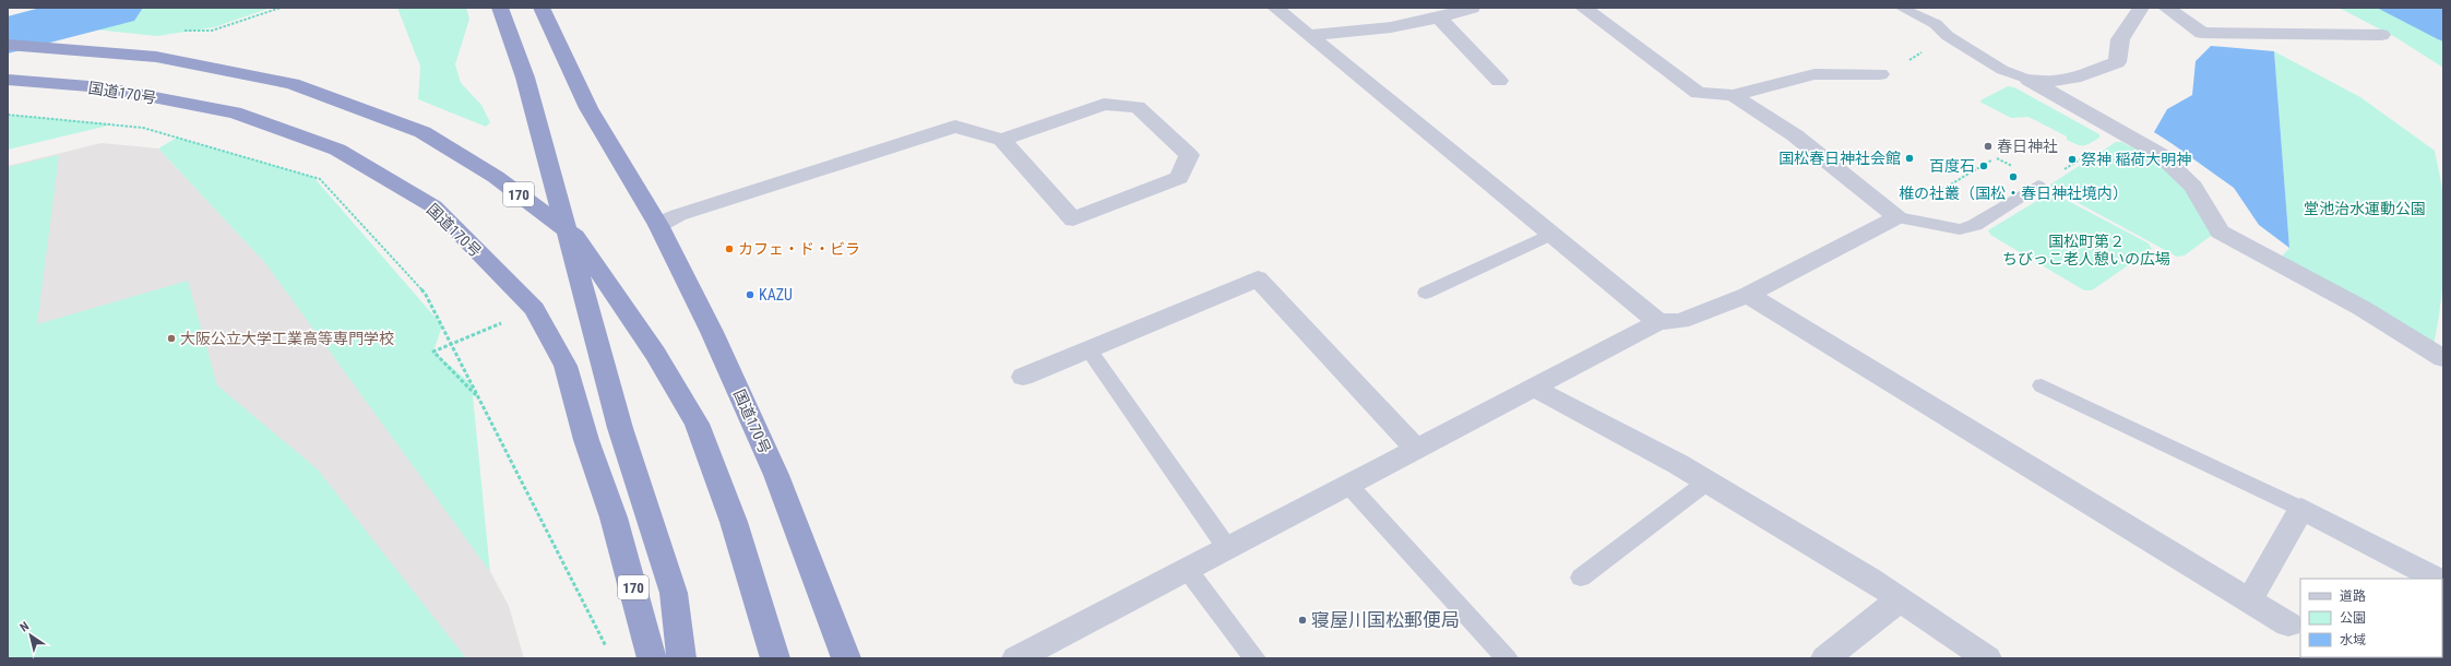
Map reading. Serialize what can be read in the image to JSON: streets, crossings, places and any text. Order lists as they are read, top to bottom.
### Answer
{
  "streets": {
    "highway": ["国道170号", "170"]
  },
  "parks": ["堂池治水運動公園", "国松町第２ ちびっこ老人憩いの広場"],
  "places": [
    "春日神社",
    "国松春日神社会館",
    "祭神 稲荷大明神",
    "百度石",
    "椎の社叢（国松・春日神社境内）",
    "カフェ・ド・ビラ",
    "KAZU",
    "大阪公立大学工業高等専門学校",
    "寝屋川国松郵便局"
  ],
  "legend": ["道路", "公園", "水域"],
  "north": "top left"
}
